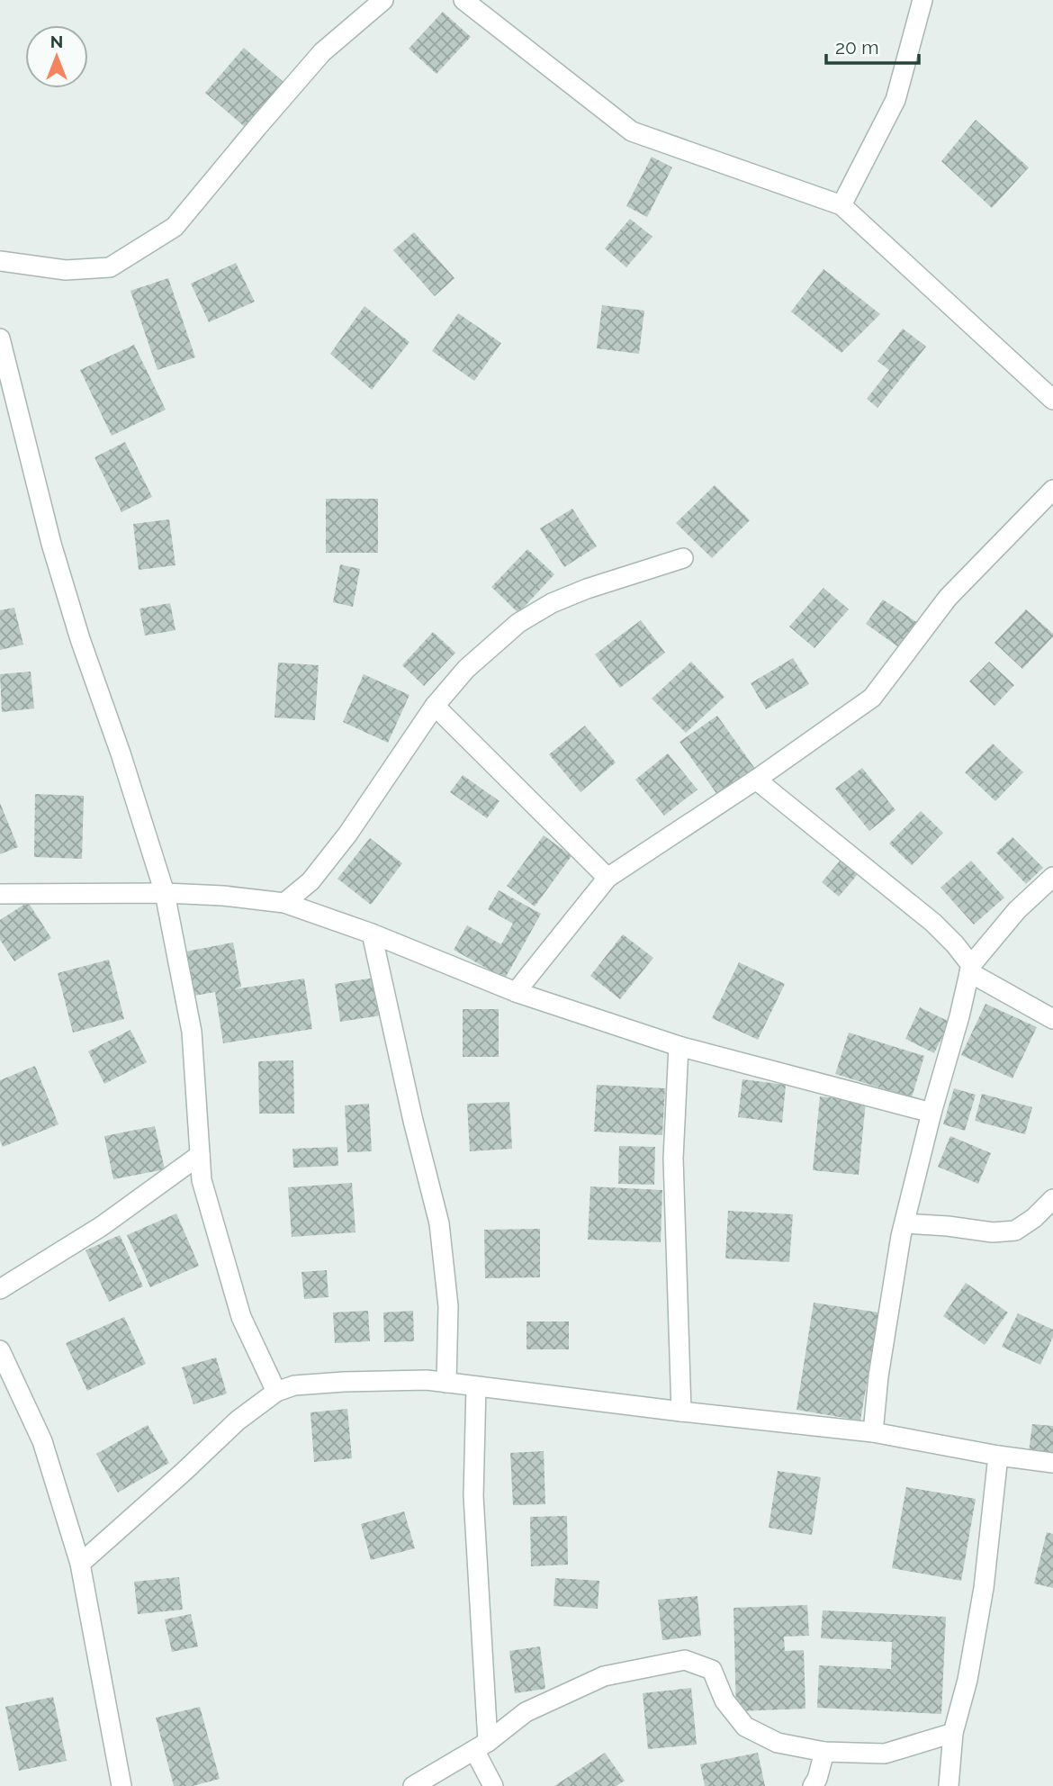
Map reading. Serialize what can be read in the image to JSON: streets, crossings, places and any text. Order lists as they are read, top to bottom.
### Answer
{
  "scale_bar": "20 m",
  "north": "top"
}
